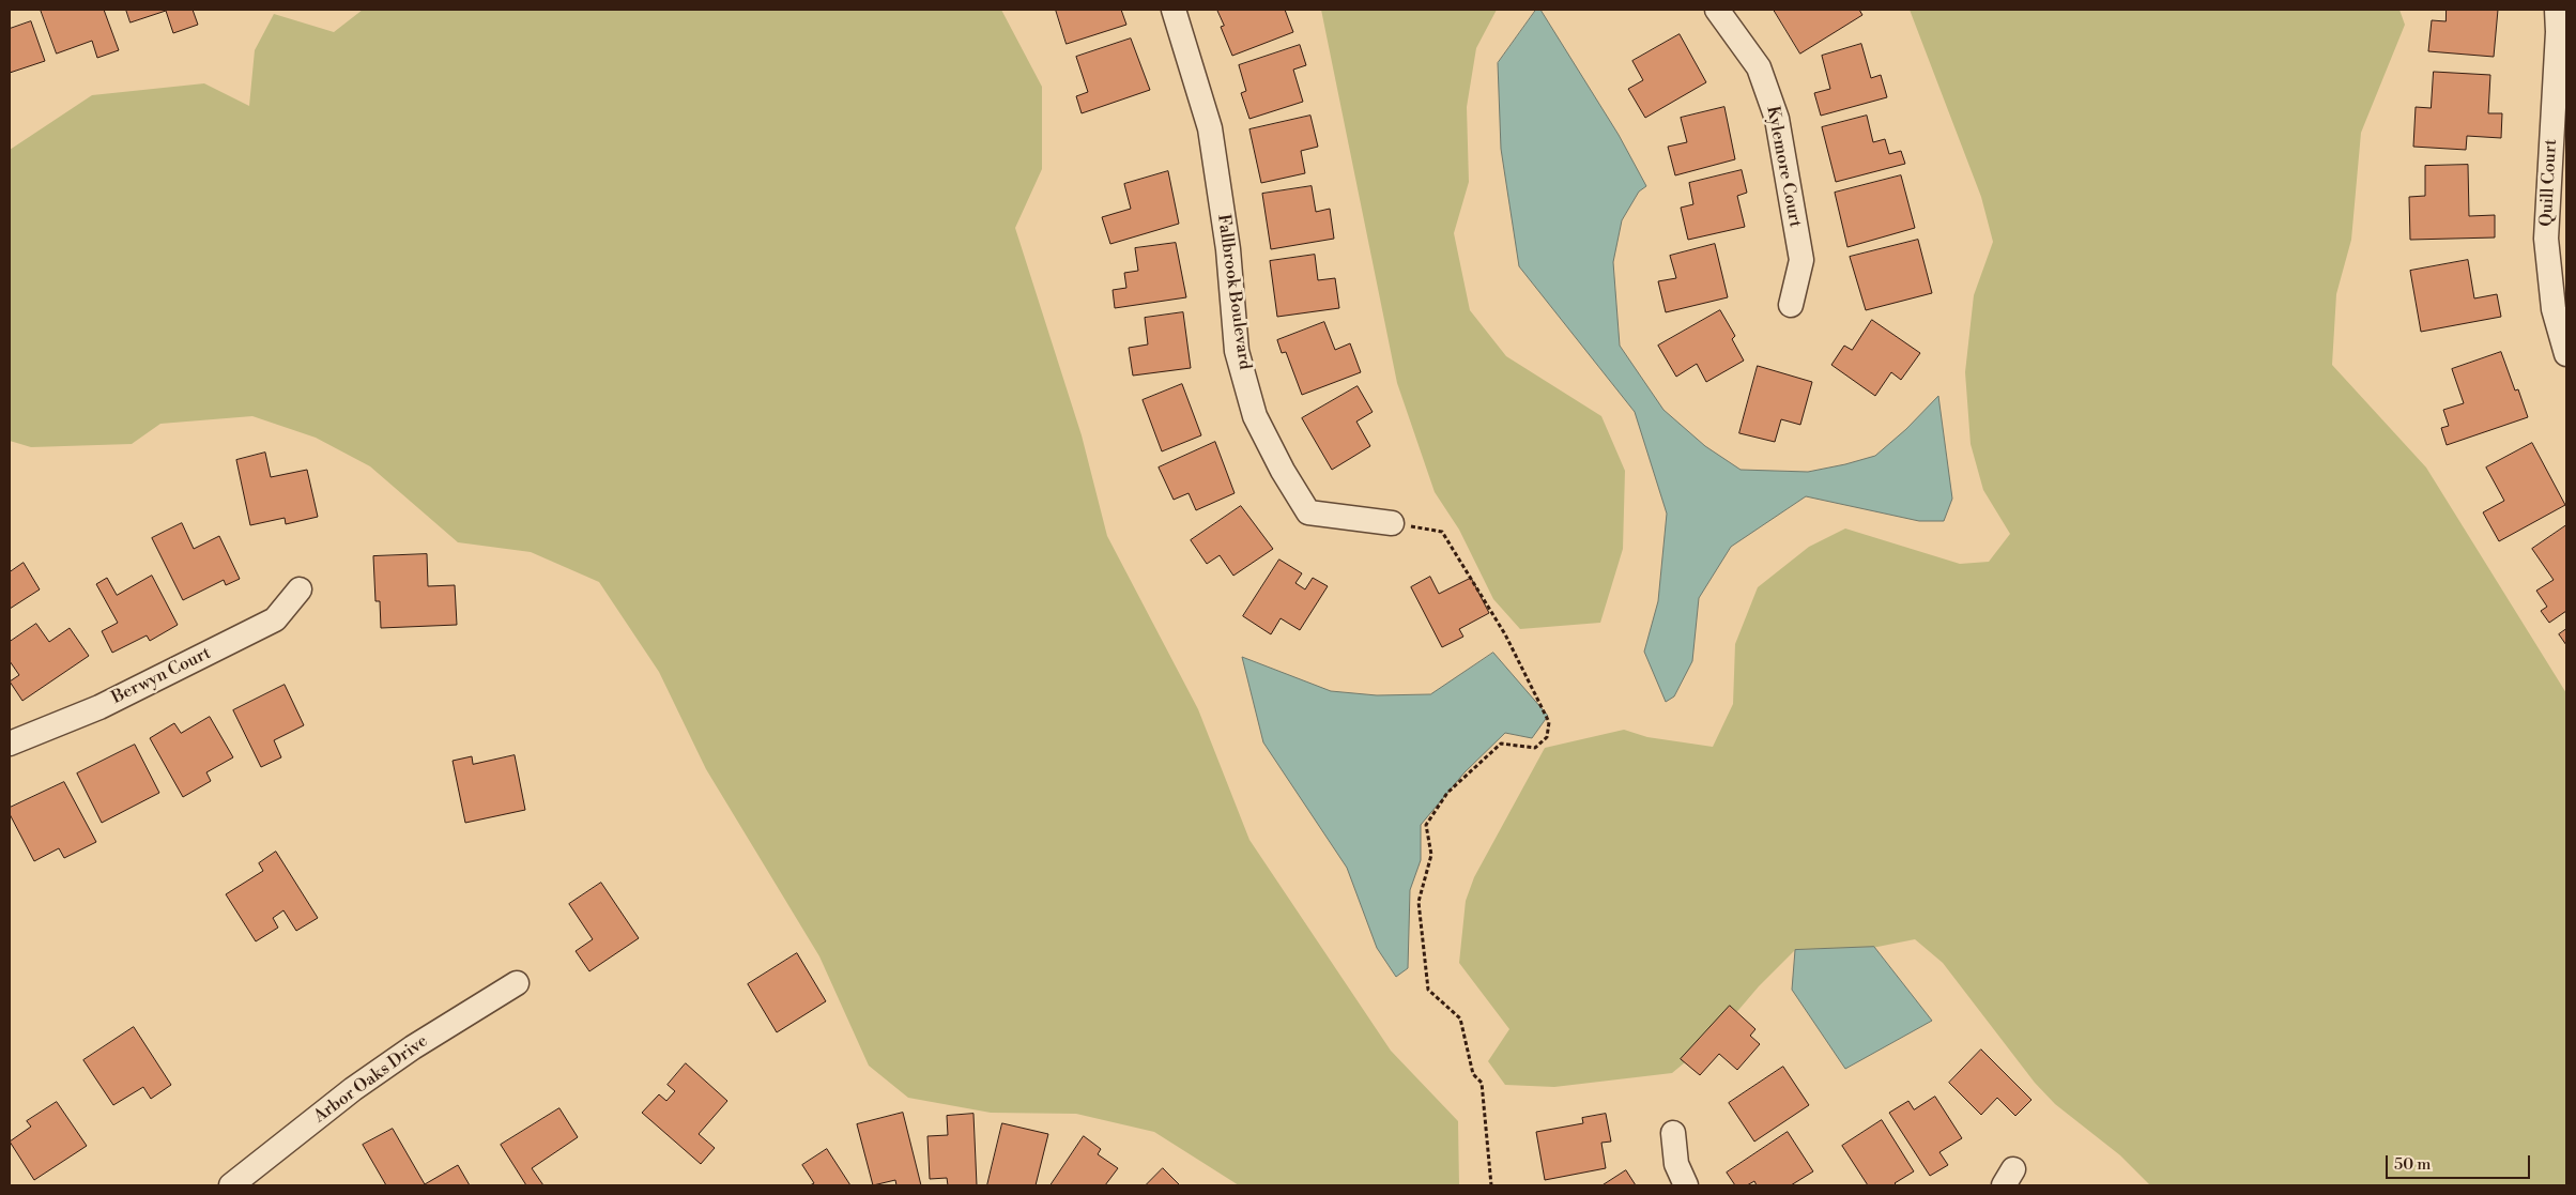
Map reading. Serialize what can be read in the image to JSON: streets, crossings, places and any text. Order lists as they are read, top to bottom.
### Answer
{
  "streets": {
    "street": [
      "Kylemore Court",
      "Quill Court",
      "Fallbrook Boulevard",
      "Berwyn Court",
      "Arbor Oaks Drive"
    ]
  },
  "scale_bar": "50 m"
}
